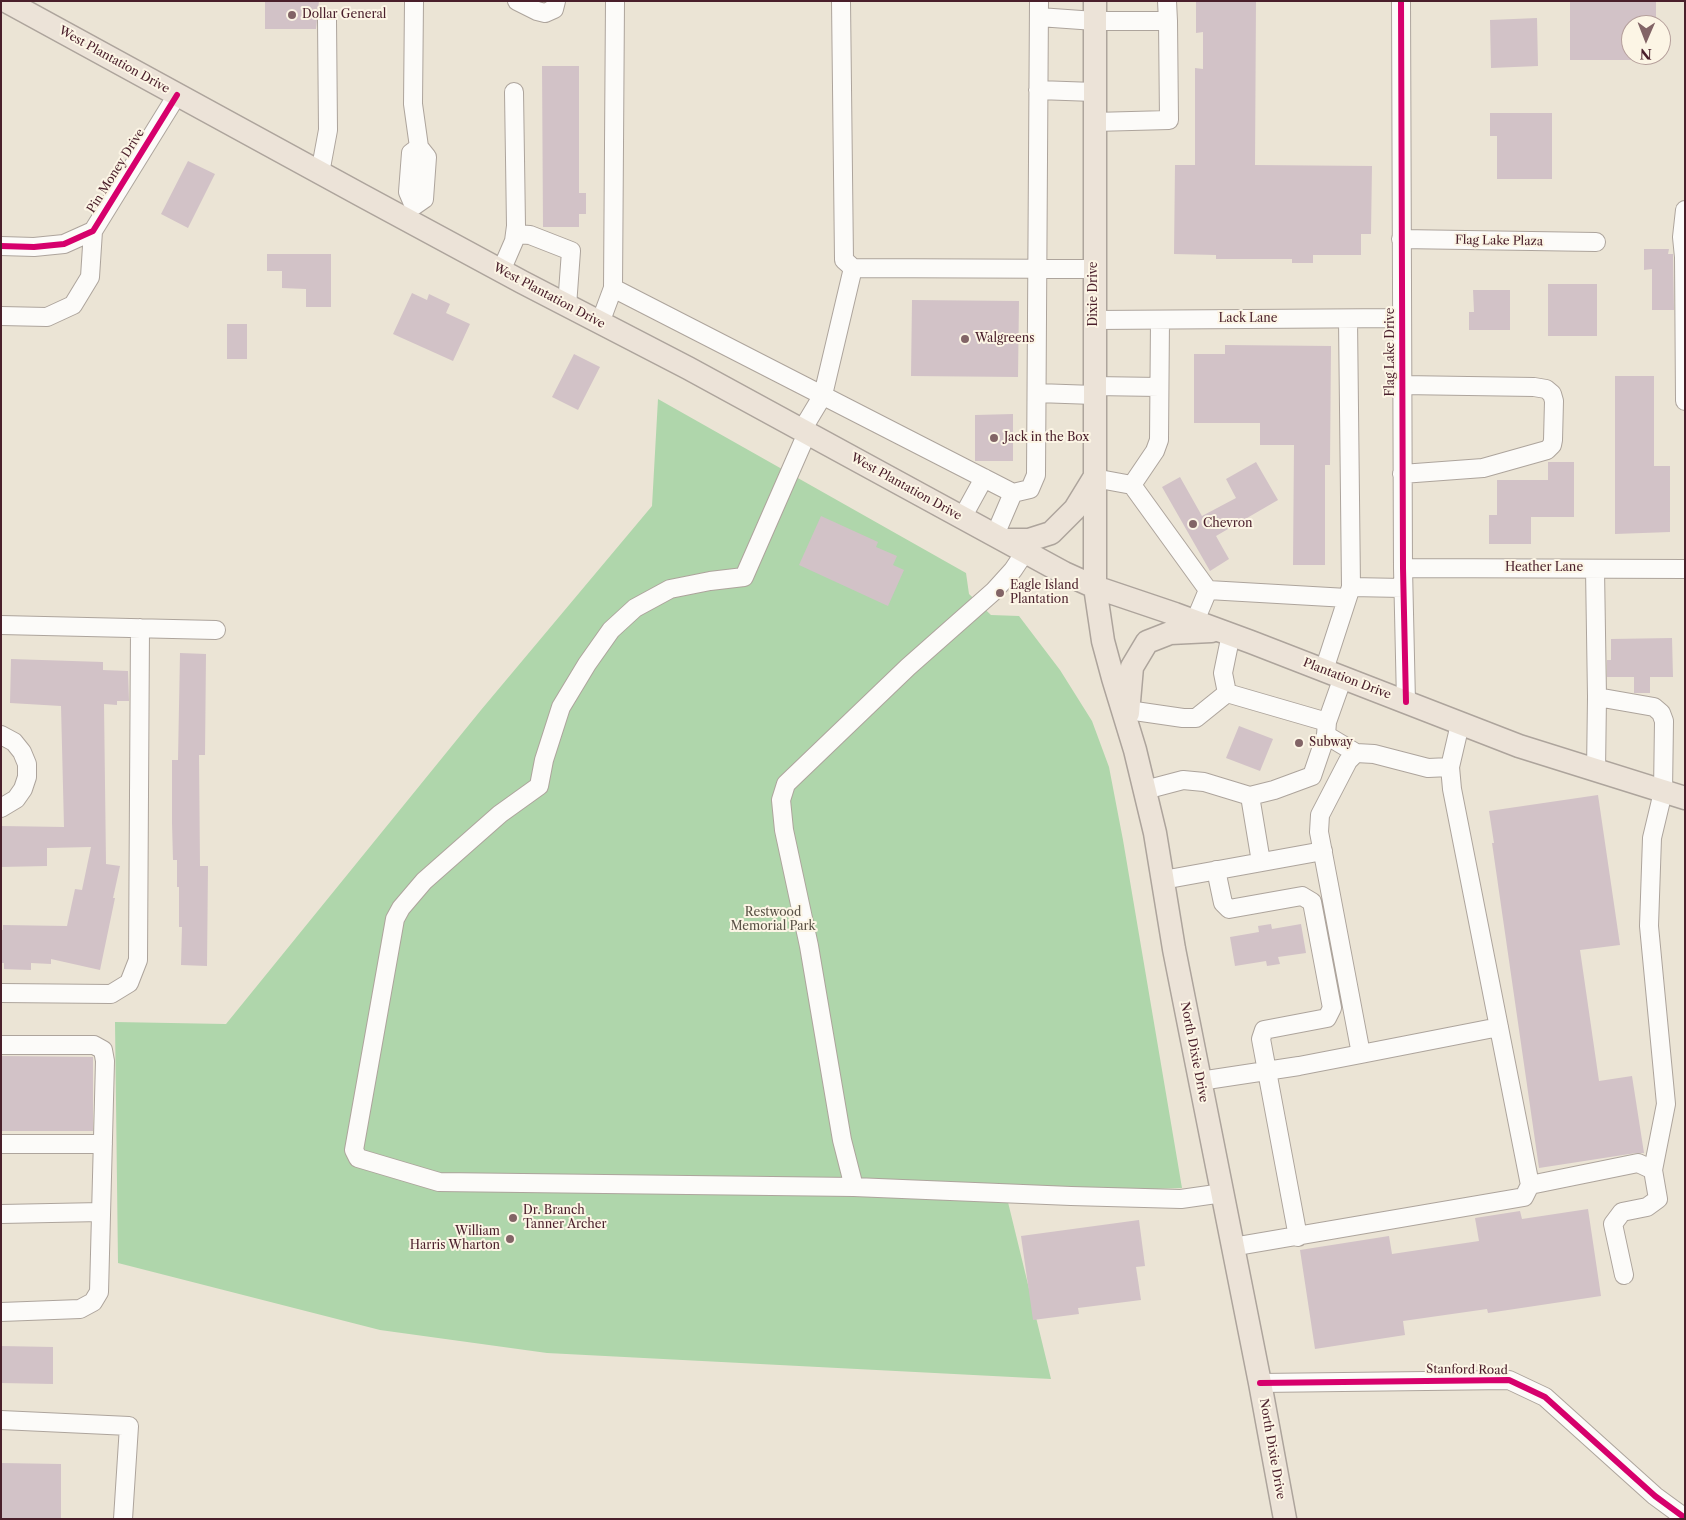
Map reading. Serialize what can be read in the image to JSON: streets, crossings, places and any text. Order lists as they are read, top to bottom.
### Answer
{
  "streets": {
    "main road": [
      "West Plantation Drive",
      "Dixie Drive",
      "Plantation Drive",
      "North Dixie Drive"
    ],
    "street": [
      "Pin Money Drive",
      "Flag Lake Plaza",
      "Lack Lane",
      "Flag Lake Drive",
      "Heather Lane",
      "Stanford Road"
    ]
  },
  "crossings": [
    ["West Plantation Drive", "Pin Money Drive"],
    ["West Plantation Drive", "Dixie Drive"],
    ["West Plantation Drive", "Plantation Drive"],
    ["West Plantation Drive", "North Dixie Drive"],
    ["Flag Lake Plaza", "Flag Lake Drive"],
    ["Dixie Drive", "Lack Lane"],
    ["Dixie Drive", "Plantation Drive"],
    ["Dixie Drive", "North Dixie Drive"],
    ["Lack Lane", "Flag Lake Drive"],
    ["Flag Lake Drive", "Heather Lane"],
    ["Flag Lake Drive", "Plantation Drive"],
    ["Plantation Drive", "North Dixie Drive"],
    ["North Dixie Drive", "Stanford Road"]
  ],
  "parks": ["Restwood Memorial Park"],
  "places": [
    "Dollar General",
    "Walgreens",
    "Jack in the Box",
    "Chevron",
    "Eagle Island Plantation",
    "Subway",
    "Dr. Branch Tanner Archer",
    "William Harris Wharton"
  ],
  "north": "bottom"
}
